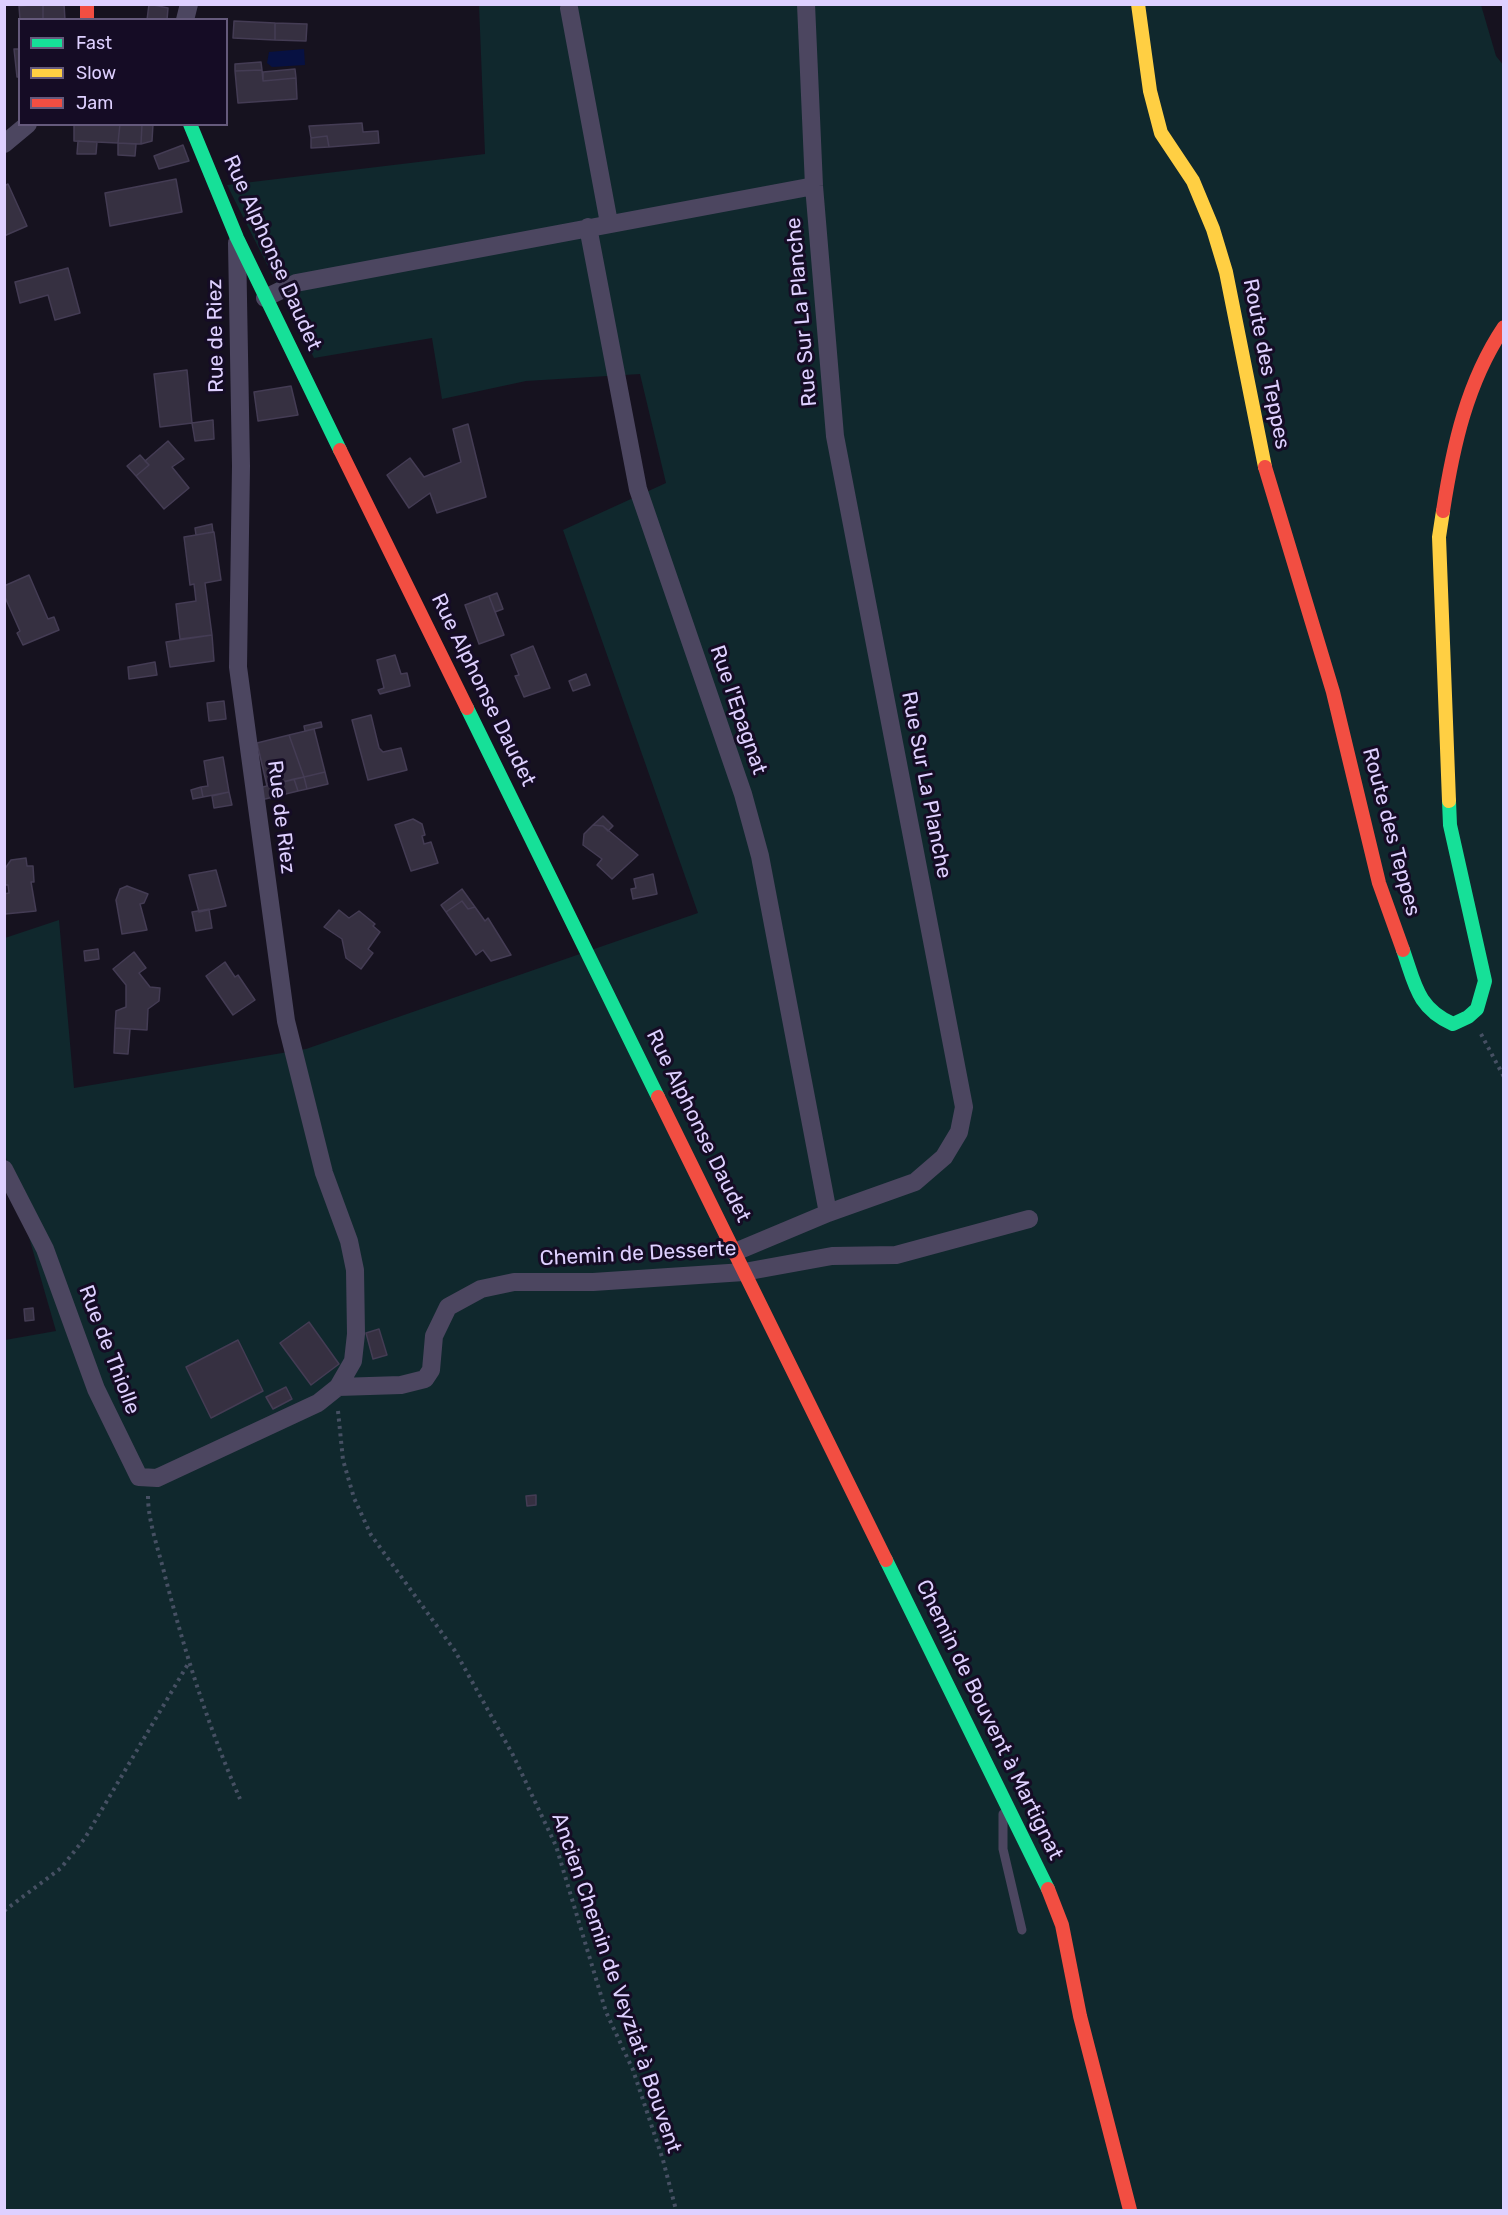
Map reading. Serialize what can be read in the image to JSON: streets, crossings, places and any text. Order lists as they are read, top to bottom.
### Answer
{
  "streets": {
    "street": [
      "Rue Alphonse Daudet",
      "Rue Sur La Planche",
      "Rue de Riez",
      "Route des Teppes",
      "Rue l'Epagnat",
      "Chemin de Desserte",
      "Rue de Thiolle",
      "Chemin de Bouvent à Martignat"
    ],
    "path": ["Ancien Chemin de Veyziat à Bouvent"]
  },
  "crossings": [
    ["Rue Alphonse Daudet", "Rue Sur La Planche"],
    ["Rue Alphonse Daudet", "Rue de Riez"],
    ["Rue Alphonse Daudet", "Chemin de Desserte"],
    ["Rue Alphonse Daudet", "Chemin de Bouvent à Martignat"],
    ["Rue Sur La Planche", "Rue l'Epagnat"],
    ["Rue de Riez", "Chemin de Desserte"],
    ["Rue de Riez", "Ancien Chemin de Veyziat à Bouvent"],
    ["Chemin de Desserte", "Chemin de Bouvent à Martignat"],
    ["Chemin de Desserte", "Ancien Chemin de Veyziat à Bouvent"]
  ],
  "legend": ["Fast", "Slow", "Jam"]
}
